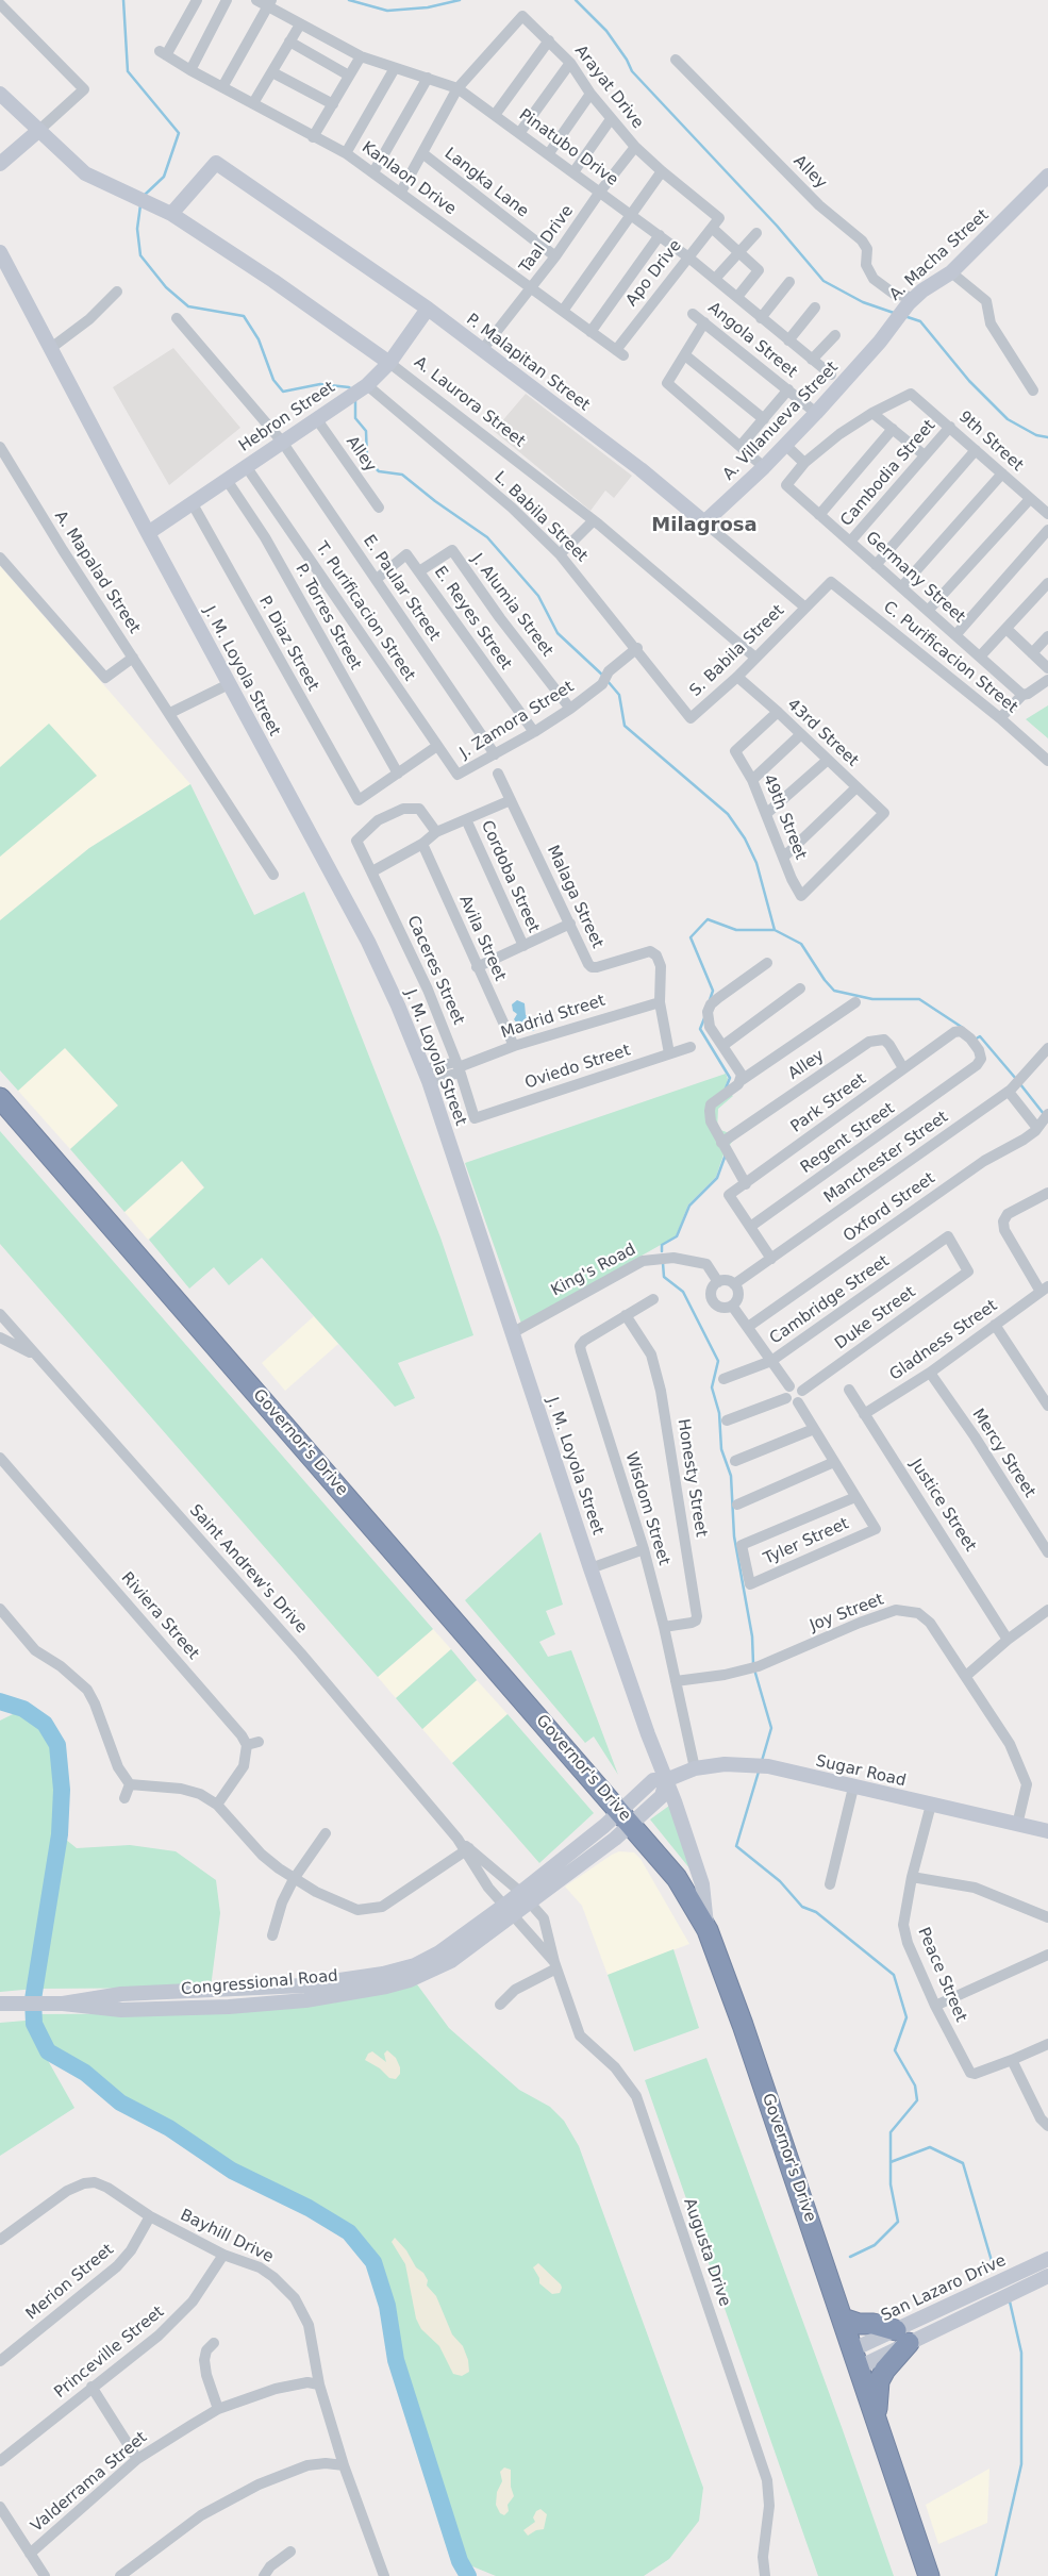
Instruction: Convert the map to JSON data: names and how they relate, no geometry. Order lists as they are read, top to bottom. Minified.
{"streets":{"highway":["Governor's Drive"],"main road":["A. Macha Street","P. Malapitan Street","A. Laurora Street","Hebron Street","A. Villanueva Street","J. M. Loyola Street","Sugar Road","Congressional Road","San Lazaro Drive"],"street":["Arayat Drive","Pinatubo Drive","Alley","Kanlaon Drive","Langka Lane","Taal Drive","Apo Drive","Angola Street","9th Street","Cambodia Street","L. Babila Street","A. Mapalad Street","Germany Street","E. Paular Street","J. Alumia Street","T. Purificacion Street","P. Torres Street","E. Reyes Street","P. Diaz Street","S. Babila Street","C. Purificacion Street","J. Zamora Street","43rd Street","49th Street","Cordoba Street","Malaga Street","Avila Street","Caceres Street","Madrid Street","Oviedo Street","Park Street","Regent Street","Manchester Street","Oxford Street","King's Road","Cambridge Street","Duke Street","Gladness Street","Mercy Street","Honesty Street","Justice Street","Wisdom Street","Tyler Street","Saint Andrew's Drive","Joy Street","Riviera Street","Peace Street","Bayhill Drive","Augusta Drive","Merion Street","Princeville Street","Valderrama Street"]},"crossings":[["Arayat Drive","Pinatubo Drive"],["Arayat Drive","Taal Drive"],["Arayat Drive","Apo Drive"],["Pinatubo Drive","Taal Drive"],["Pinatubo Drive","Apo Drive"],["Alley","A. Macha Street"],["Alley","Hebron Street"],["Alley","Park Street"],["Kanlaon Drive","Taal Drive"],["Kanlaon Drive","Apo Drive"],["Langka Lane","Taal Drive"],["Taal Drive","P. Malapitan Street"],["A. Macha Street","A. Villanueva Street"],["Angola Street","A. Villanueva Street"],["P. Malapitan Street","A. Laurora Street"],["P. Malapitan Street","Hebron Street"],["P. Malapitan Street","A. Villanueva Street"],["P. Malapitan Street","S. Babila Street"],["A. Laurora Street","Hebron Street"],["A. Laurora Street","S. Babila Street"],["Hebron Street","L. Babila Street"],["Hebron Street","E. Paular Street"],["Hebron Street","T. Purificacion Street"],["Hebron Street","P. Torres Street"],["Hebron Street","P. Diaz Street"],["Hebron Street","J. M. Loyola Street"],["9th Street","Cambodia Street"],["Cambodia Street","Germany Street"],["L. Babila Street","S. Babila Street"],["L. Babila Street","J. Zamora Street"],["E. Paular Street","E. Reyes Street"],["E. Paular Street","J. Zamora Street"],["J. Alumia Street","E. Reyes Street"],["J. Alumia Street","J. Zamora Street"],["T. Purificacion Street","J. Zamora Street"],["P. Torres Street","P. Diaz Street"],["E. Reyes Street","J. Zamora Street"],["S. Babila Street","C. Purificacion Street"],["S. Babila Street","43rd Street"],["J. M. Loyola Street","Madrid Street"],["J. M. Loyola Street","King's Road"],["J. M. Loyola Street","Governor's Drive"],["J. M. Loyola Street","Sugar Road"],["43rd Street","49th Street"],["Malaga Street","Madrid Street"],["Malaga Street","Oviedo Street"],["Avila Street","Madrid Street"],["Caceres Street","Madrid Street"],["Caceres Street","Oviedo Street"],["Park Street","Regent Street"],["Park Street","Manchester Street"],["Manchester Street","King's Road"],["Cambridge Street","Duke Street"],["Gladness Street","Mercy Street"],["Gladness Street","Justice Street"],["Governor's Drive","Sugar Road"],["Governor's Drive","Congressional Road"],["Governor's Drive","San Lazaro Drive"],["Honesty Street","Wisdom Street"],["Wisdom Street","Joy Street"],["Wisdom Street","Sugar Road"],["Saint Andrew's Drive","Congressional Road"],["Saint Andrew's Drive","Augusta Drive"],["Joy Street","Sugar Road"],["Sugar Road","Peace Street"],["Sugar Road","Congressional Road"],["Congressional Road","Augusta Drive"],["Bayhill Drive","Merion Street"],["Bayhill Drive","Princeville Street"],["Bayhill Drive","Valderrama Street"]],"districts":["Milagrosa"]}
